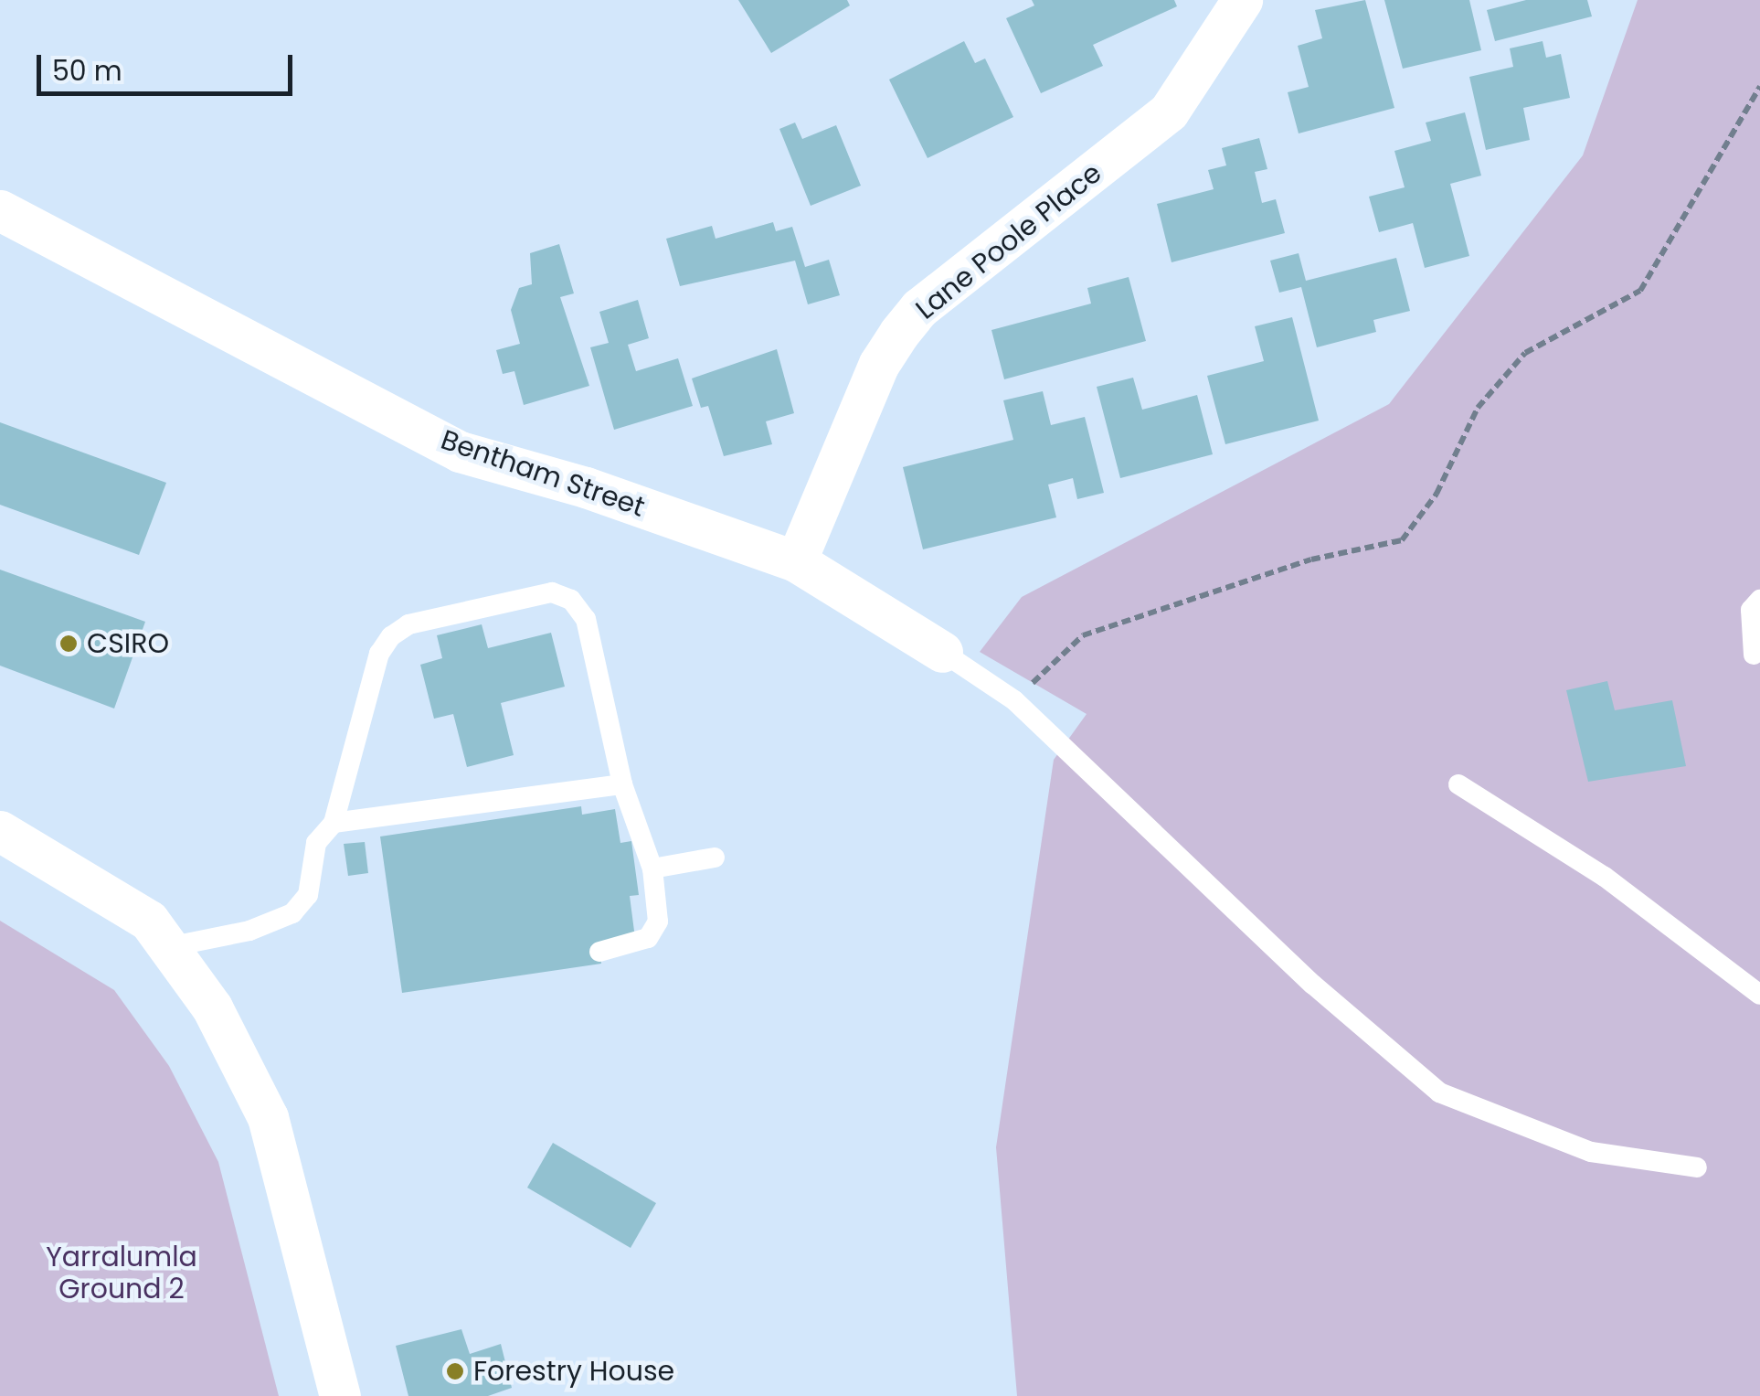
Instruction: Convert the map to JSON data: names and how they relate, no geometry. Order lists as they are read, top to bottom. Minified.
{"streets":{"street":["Lane Poole Place","Bentham Street"]},"crossings":[["Lane Poole Place","Bentham Street"]],"parks":["Yarralumla Ground 2"],"places":["CSIRO","Forestry House"],"scale_bar":"50 m"}
